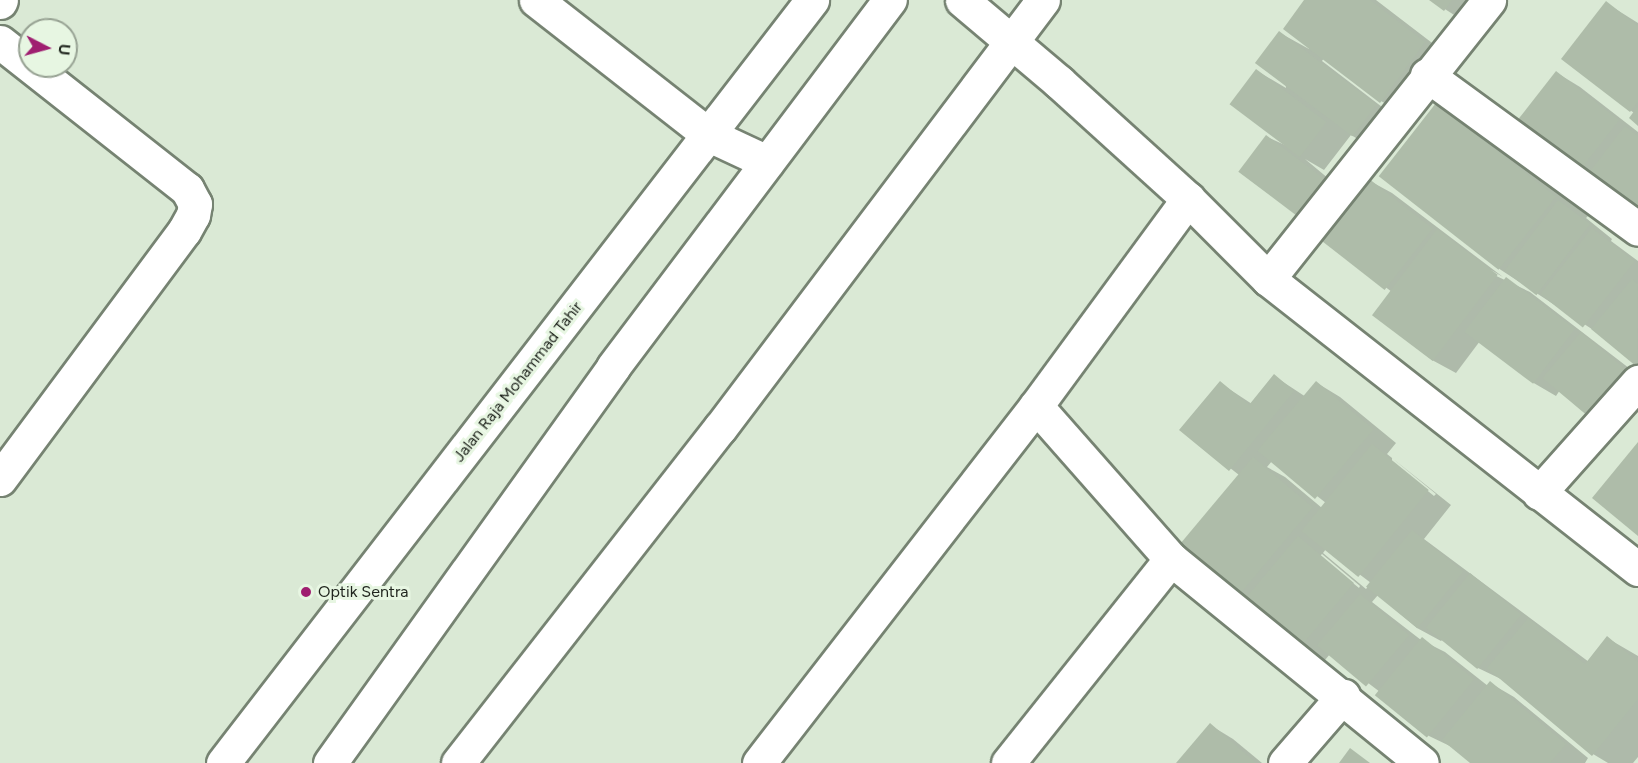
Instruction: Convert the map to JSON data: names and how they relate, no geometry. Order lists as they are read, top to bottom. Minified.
{"streets":{"street":["Jalan Raja Mohammad Tahir"]},"places":["Optik Sentra"],"north":"right"}
